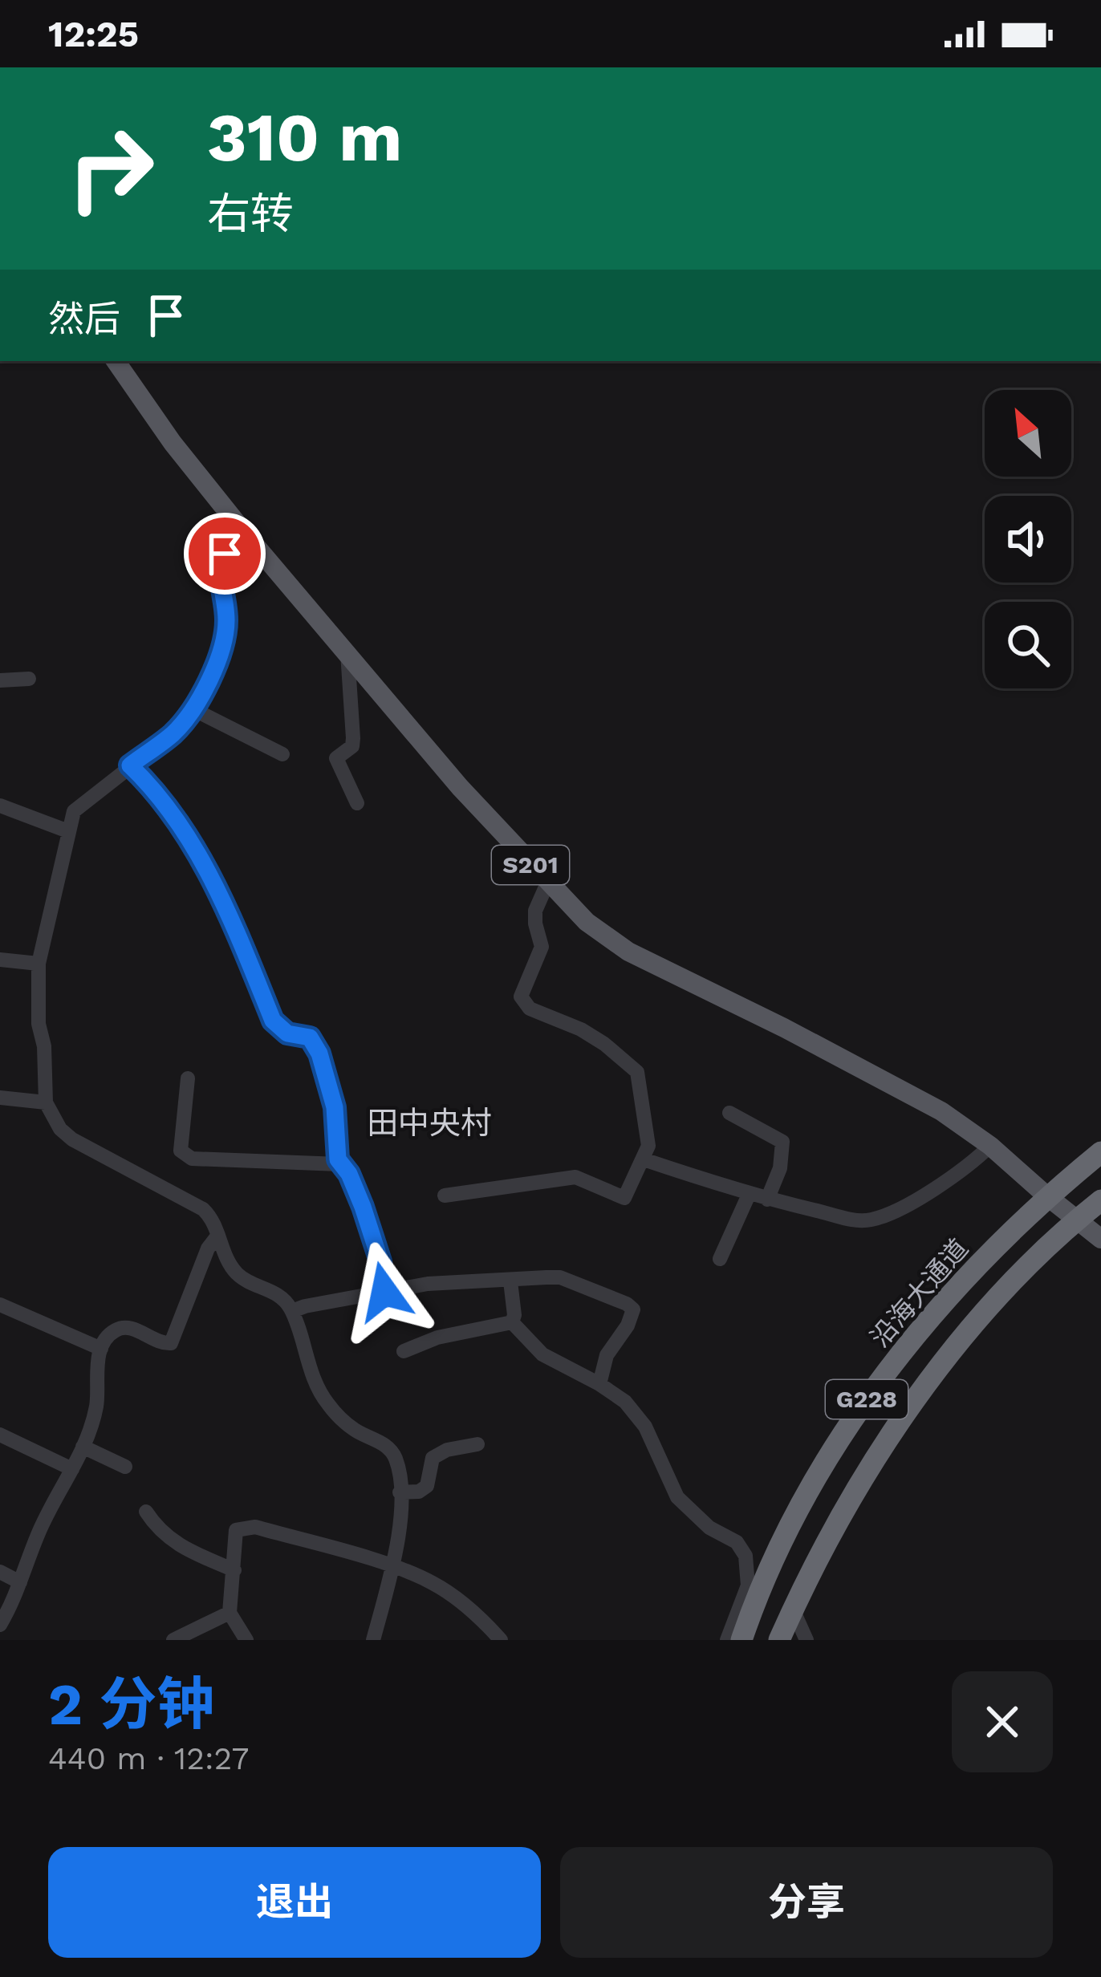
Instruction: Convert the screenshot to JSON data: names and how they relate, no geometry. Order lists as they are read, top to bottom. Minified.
{"streets":{"highway":["沿海大通道","G228"],"main road":["S201"]},"crossings":[["S201","沿海大通道"],["S201","G228"],["沿海大通道","G228"]],"districts":["田中央村"],"north":"top left","page":{"status":"12:25","turn":["310 m","右转"],"then":"然后","heading":["2 分钟","440 m · 12:27"],"buttons":["退出","分享"]}}
